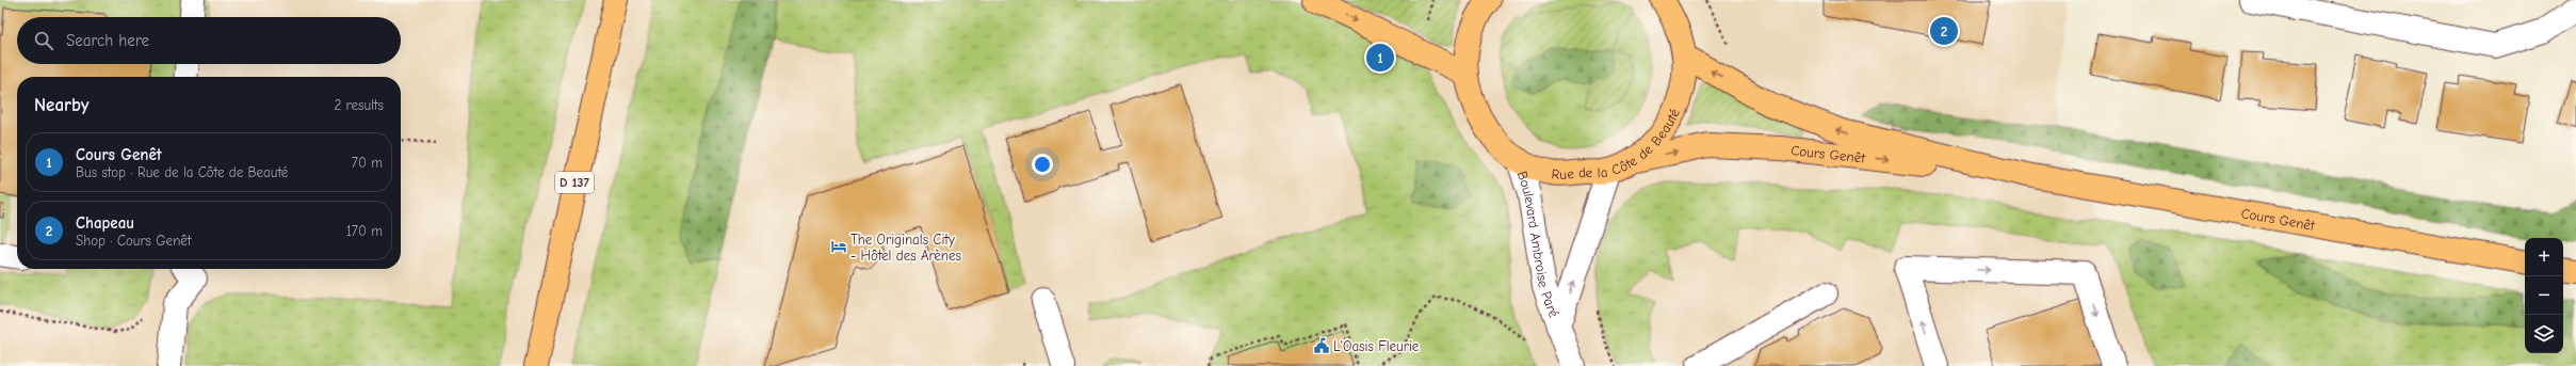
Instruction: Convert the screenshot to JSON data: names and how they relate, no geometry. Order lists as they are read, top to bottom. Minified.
{"streets":{"main road":["Rue de la Côte de Beauté","Cours Genêt","D 137"],"street":["Boulevard Ambroise Paré"]},"crossings":[["Rue de la Côte de Beauté","Cours Genêt"],["Rue de la Côte de Beauté","Boulevard Ambroise Paré"]],"one_way":["Boulevard Ambroise Paré"],"places":{"hotel":["The Originals City - Hôtel des Arènes"],"public building":["L'Oasis Fleurie"]},"page":{"pins":["2","1"],"search":"Search here","heading":["Nearby","2 results"],"list":[{"mark":"1","name":"Cours Genêt","note":"Bus stop · Rue de la Côte de Beauté","value":"70 m"},{"mark":"2","name":"Chapeau","note":"Shop · Cours Genêt","value":"170 m"}],"map_buttons":["+","−"]}}
